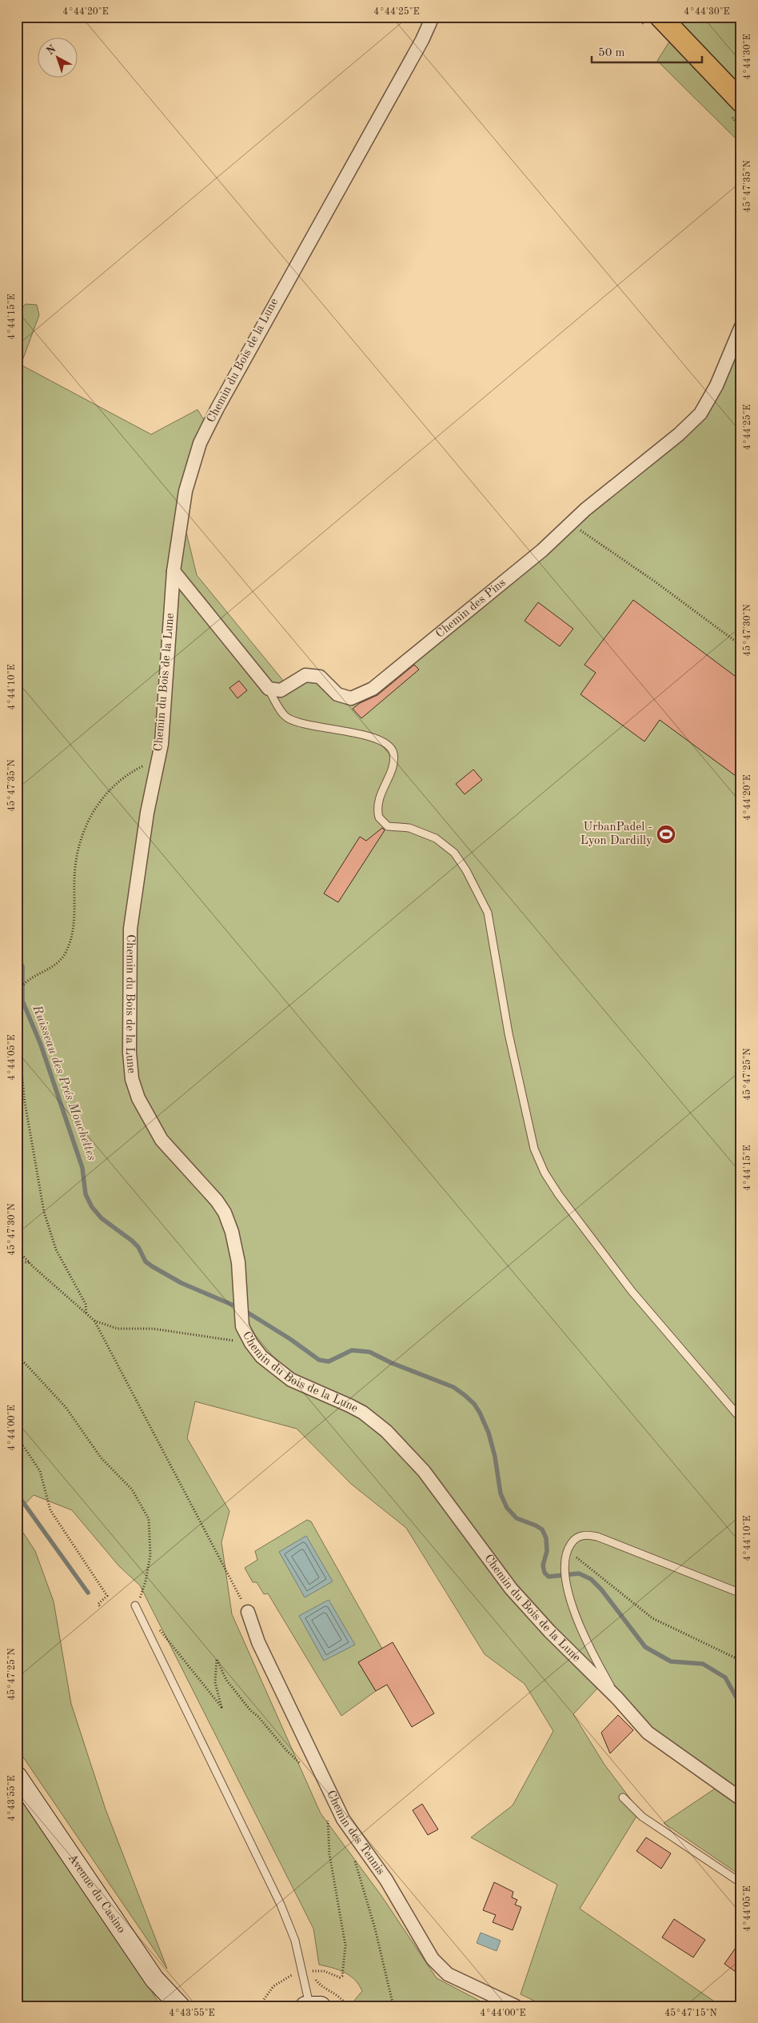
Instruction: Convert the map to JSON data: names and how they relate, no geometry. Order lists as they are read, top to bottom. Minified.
{"streets":{"street":["Chemin du Bois de la Lune","Chemin des Pins","Chemin des Tennis","Avenue du Casino"]},"water":["Ruisseau des Prés Mouchettes"],"places":{"sports":["UrbanPadel - Lyon Dardilly"]},"scale_bar":"50 m","north":"top left","coordinates":["4°44'20\"E","4°44'25\"E","4°44'30\"E","45°47'35\"N","4°44'15\"E","45°47'30\"N","4°44'10\"E","4°44'05\"E","45°47'25\"N","4°44'00\"E","4°43'55\"E","45°47'15\"N"]}
